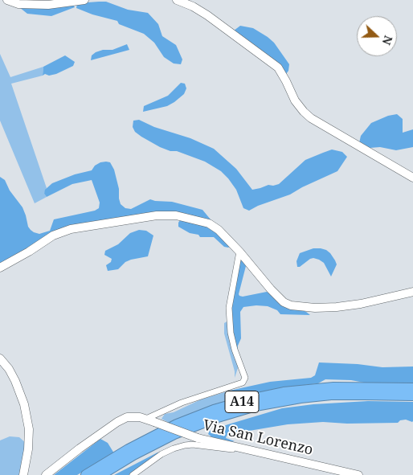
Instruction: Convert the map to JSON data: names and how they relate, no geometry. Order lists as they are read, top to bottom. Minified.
{"streets":{"highway":["A14"],"street":["Via San Lorenzo"]},"north":"right"}
